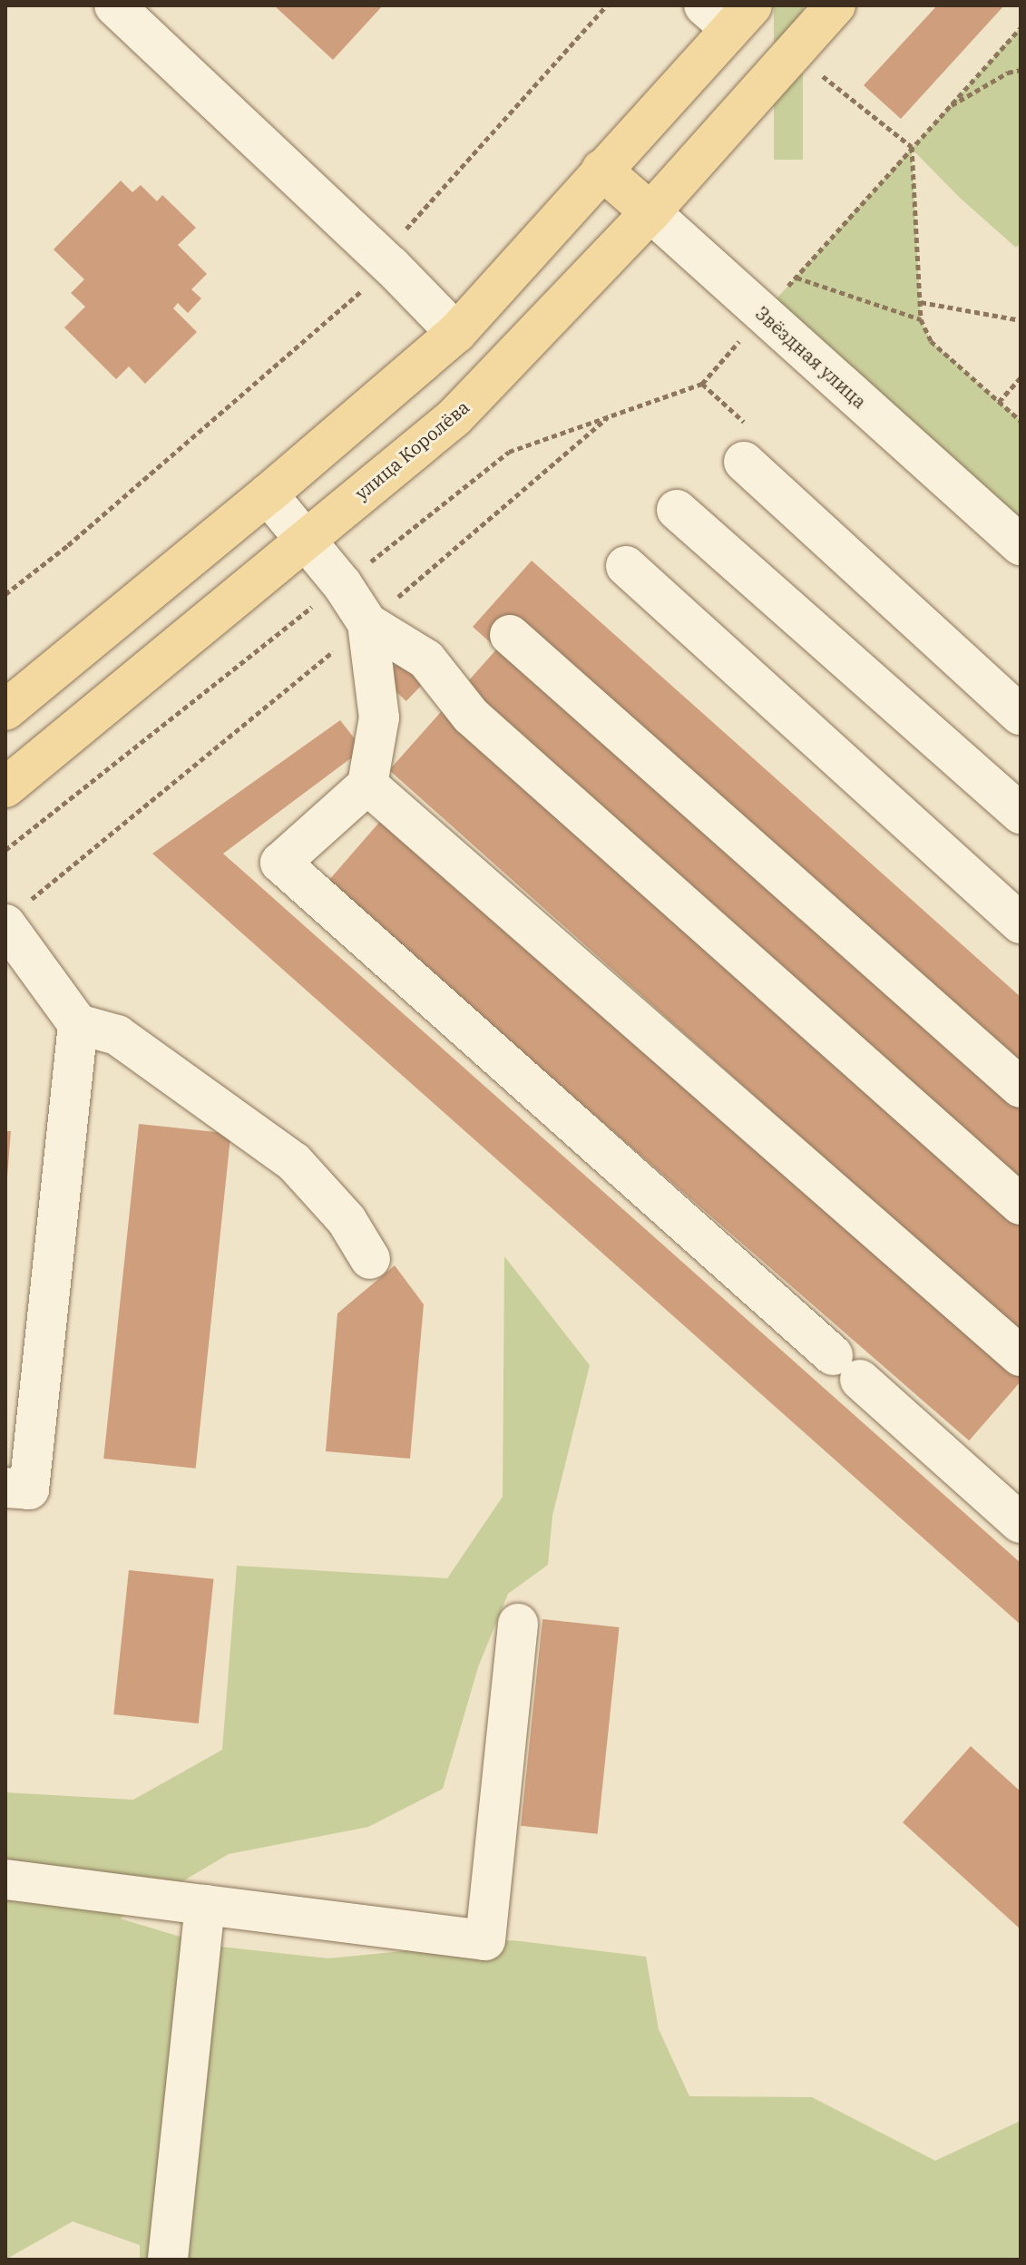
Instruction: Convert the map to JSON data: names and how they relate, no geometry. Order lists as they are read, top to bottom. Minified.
{"streets":{"main road":["Звёздная улица","улица Королёва"]},"crossings":[["Звёздная улица","улица Королёва"]]}
